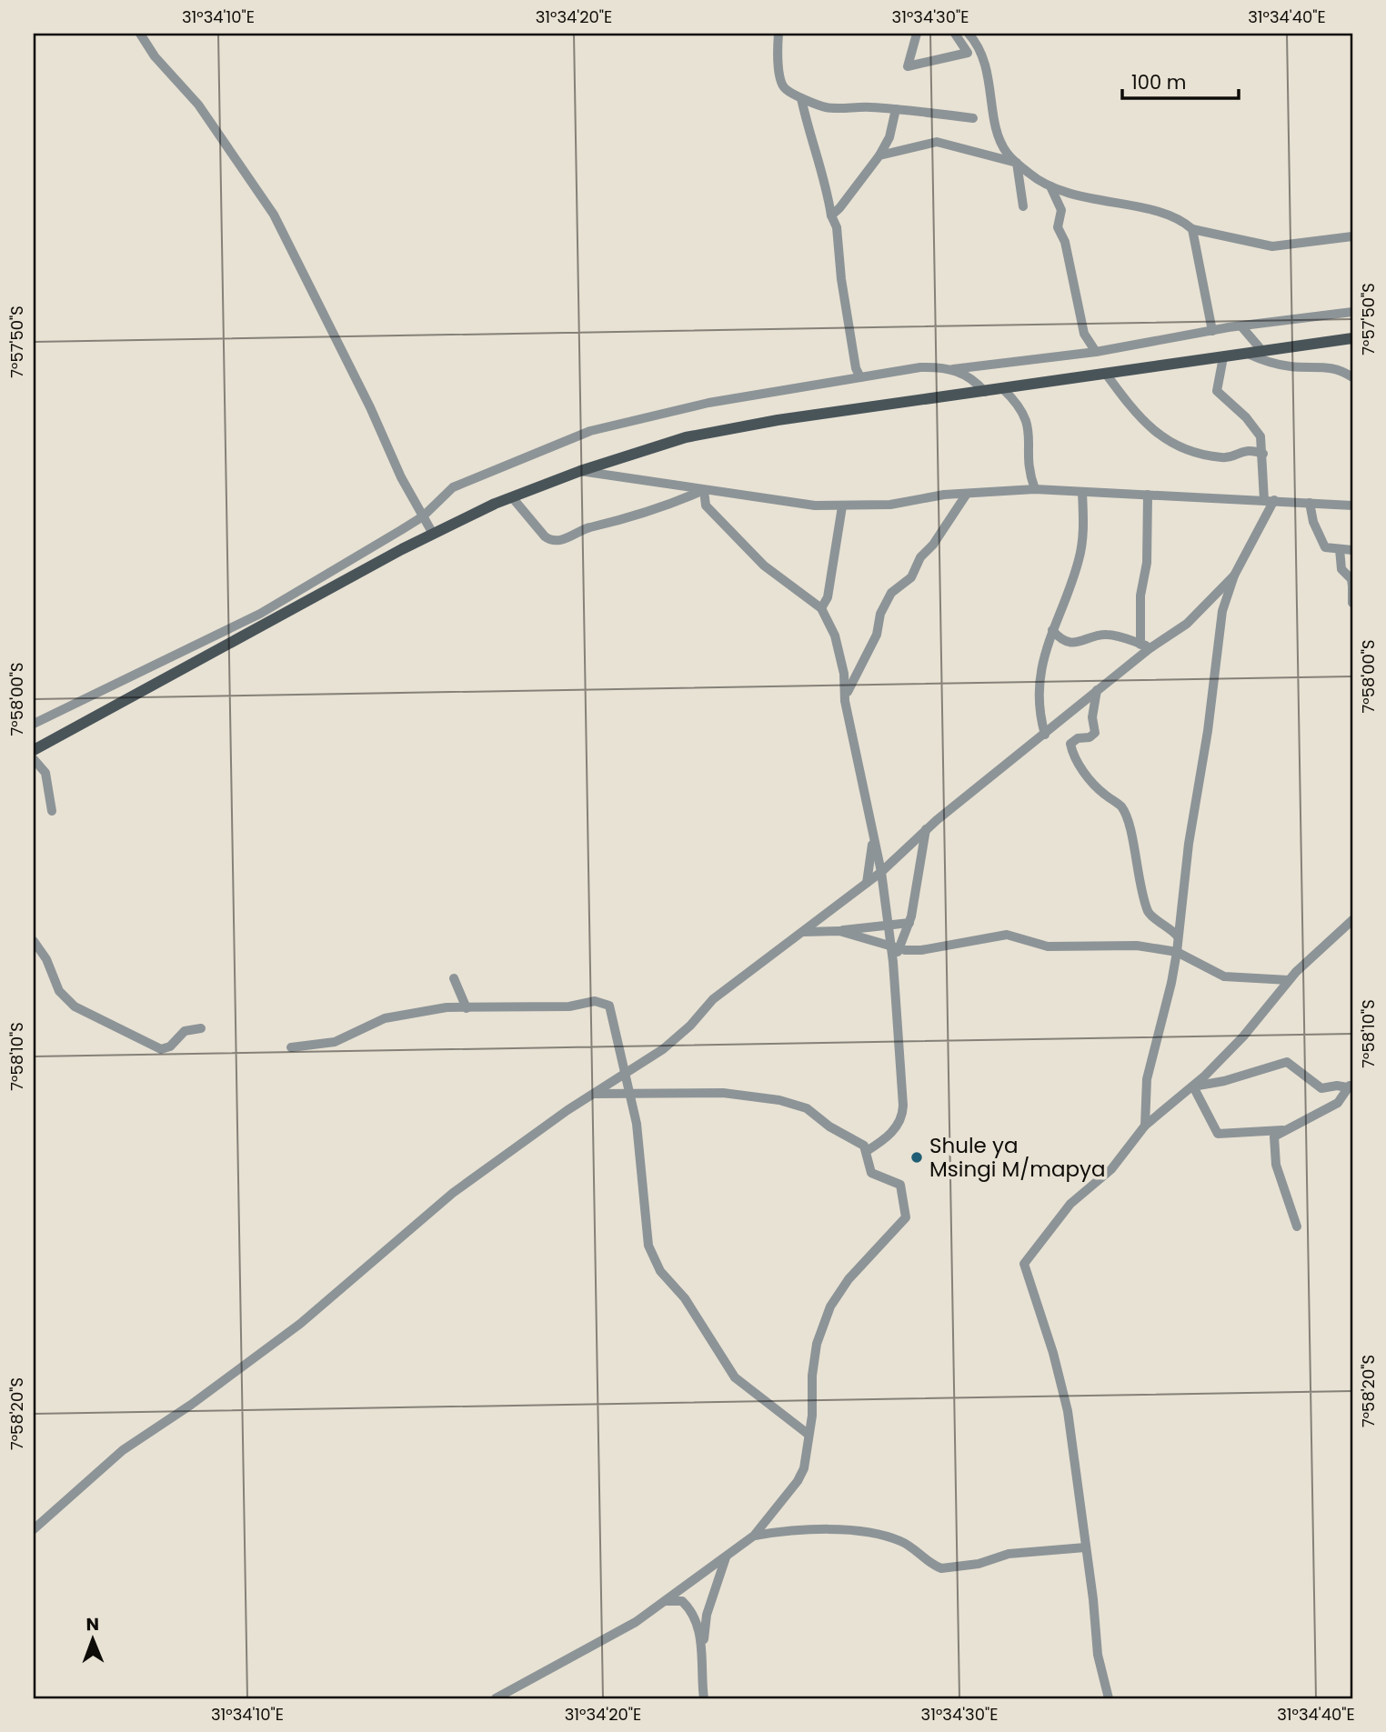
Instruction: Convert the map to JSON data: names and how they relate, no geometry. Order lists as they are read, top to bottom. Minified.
{"places":["Shule ya Msingi M/mapya"],"scale_bar":"100 m","north":"top","coordinates":["31°34'10\"E","31°34'20\"E","31°34'30\"E","31°34'40\"E","7°57'50\"S","7°58'00\"S","7°58'10\"S","7°58'20\"S"]}
